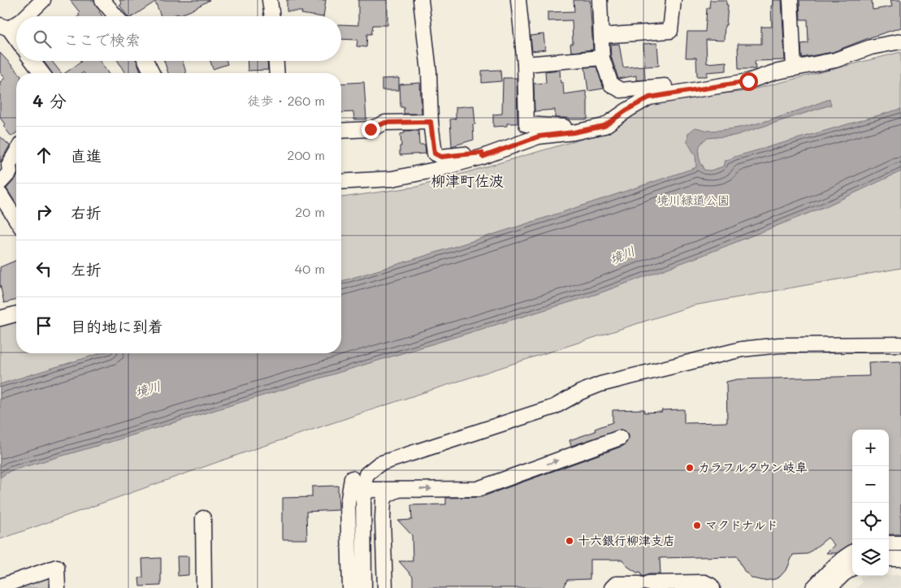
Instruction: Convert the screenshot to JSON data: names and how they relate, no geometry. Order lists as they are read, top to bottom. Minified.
{"districts":["柳津町佐波"],"water":["境川"],"parks":["境川緑道公園"],"places":["カラフルタウン岐阜","マクドナルド","十六銀行柳津支店"],"page":{"search":"ここで検索","heading":["4 分","徒歩 · 260 m"],"list":[["直進","200 m"],["右折","20 m"],["左折","40 m"],"目的地に到着"],"map_buttons":["+","−"]}}
